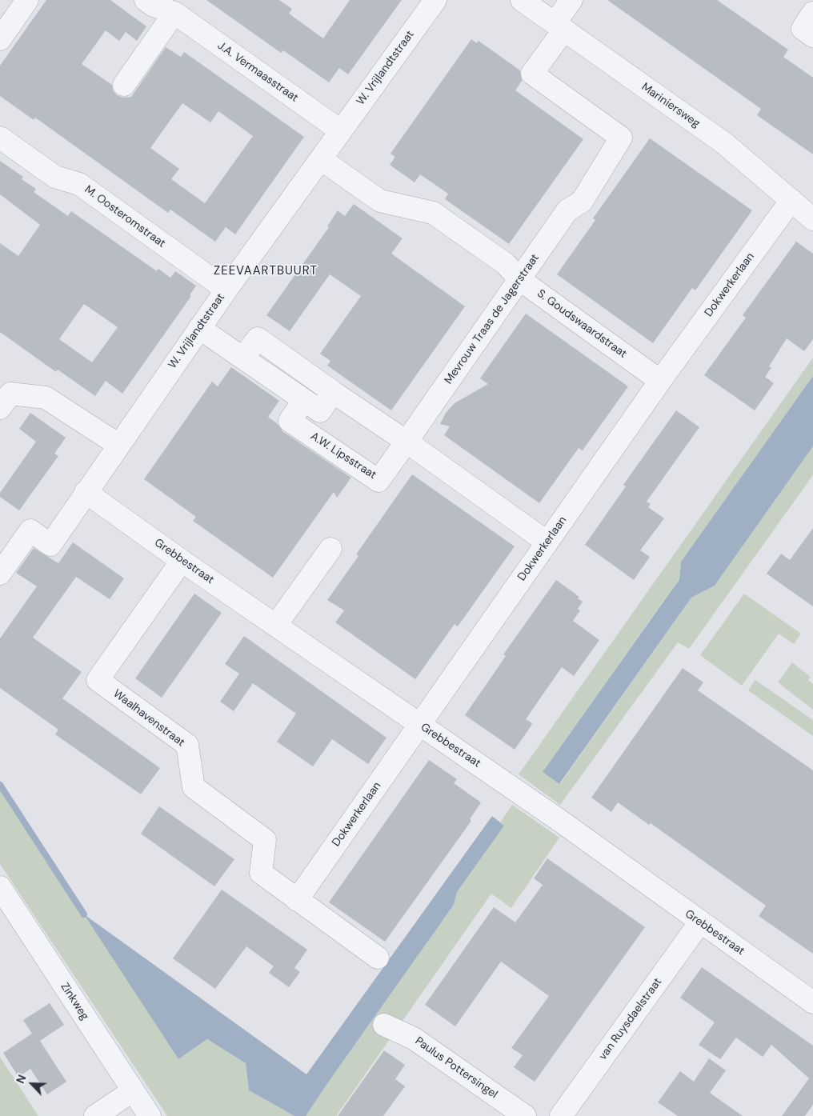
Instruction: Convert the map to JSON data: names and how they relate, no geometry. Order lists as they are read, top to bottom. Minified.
{"streets":{"street":["W. Vrijlandtstraat","J.A. Vermaasstraat","Mariniersweg","M. Oosteromstraat","Dokwerkerlaan","Mevrouw Traas de Jagerstraat","S. Goudswaardstraat","A.W. Lipsstraat","Grebbestraat","Waalhavenstraat","Zinkweg","van Ruysdaelstraat","Paulus Pottersingel"]},"crossings":[["W. Vrijlandtstraat","J.A. Vermaasstraat"],["W. Vrijlandtstraat","M. Oosteromstraat"],["W. Vrijlandtstraat","S. Goudswaardstraat"],["W. Vrijlandtstraat","Grebbestraat"],["Mariniersweg","Dokwerkerlaan"],["Mariniersweg","Mevrouw Traas de Jagerstraat"],["Dokwerkerlaan","S. Goudswaardstraat"],["Dokwerkerlaan","Grebbestraat"],["Dokwerkerlaan","Waalhavenstraat"],["Mevrouw Traas de Jagerstraat","S. Goudswaardstraat"],["Mevrouw Traas de Jagerstraat","A.W. Lipsstraat"],["Grebbestraat","Waalhavenstraat"],["Grebbestraat","van Ruysdaelstraat"]],"districts":["ZEEVAARTBUURT"],"north":"top left"}
